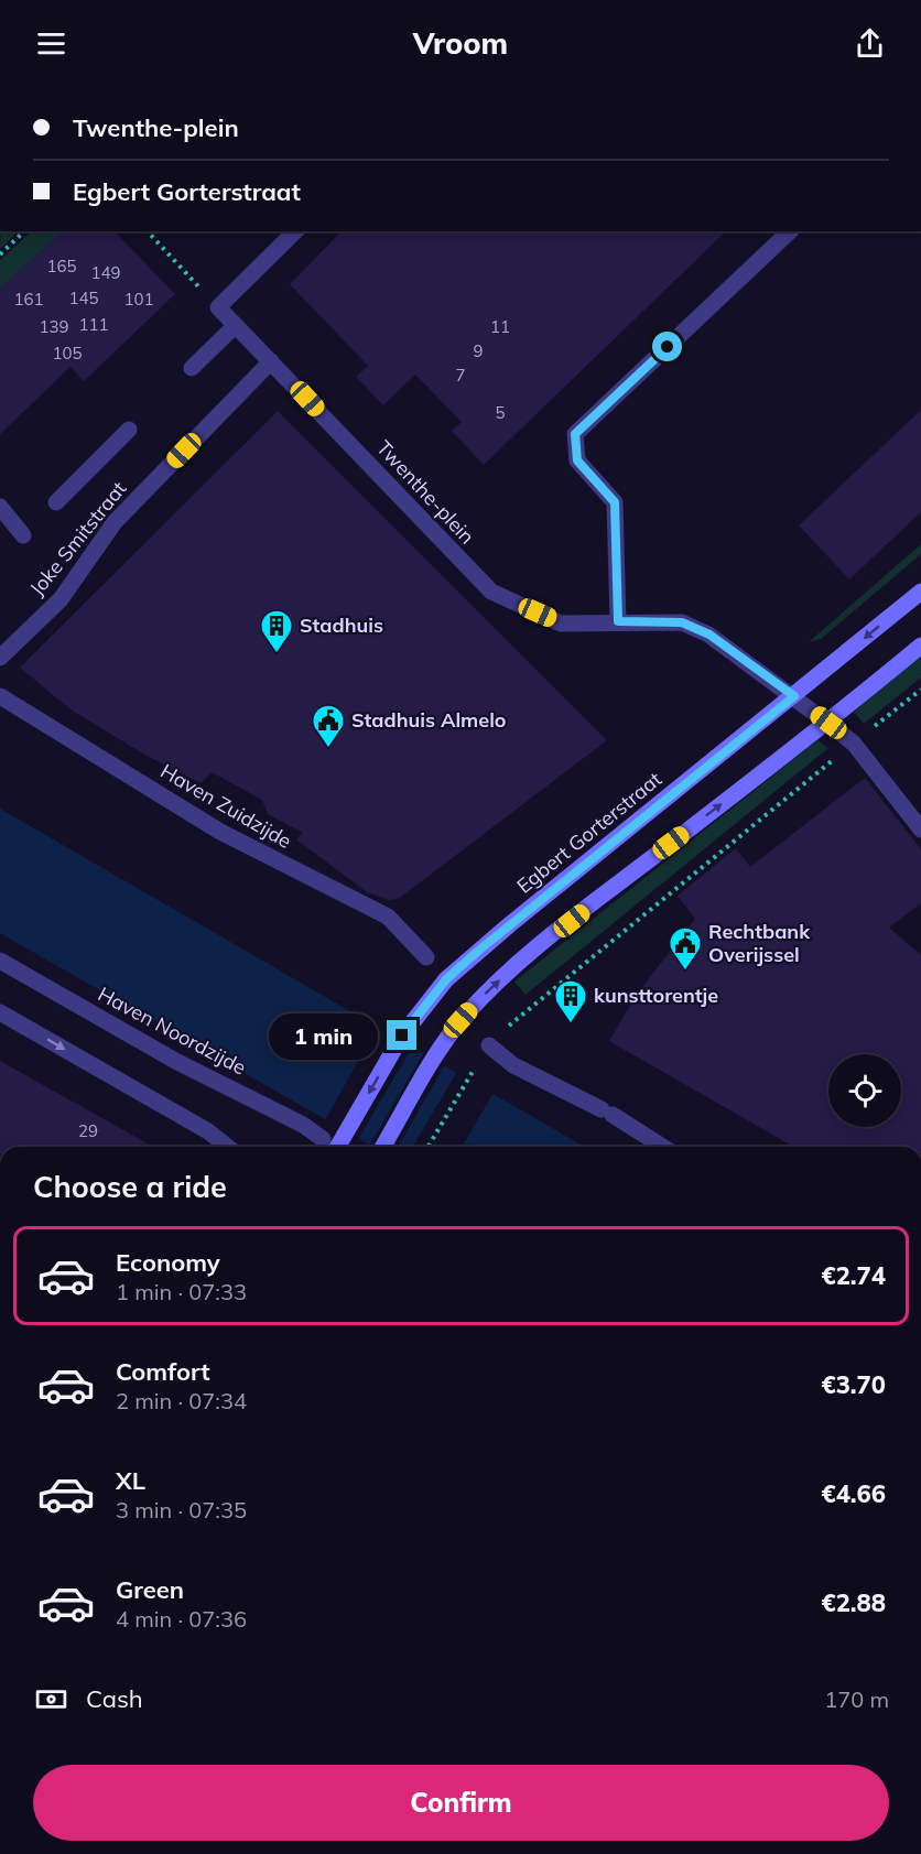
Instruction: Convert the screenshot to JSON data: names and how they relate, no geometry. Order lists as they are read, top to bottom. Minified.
{"streets":{"main road":["Egbert Gorterstraat"],"street":["Twenthe-plein","Joke Smitstraat","Haven Zuidzijde","Haven Noordzijde"]},"crossings":[["Twenthe-plein","Joke Smitstraat"],["Twenthe-plein","Egbert Gorterstraat"]],"places":{"building":["Stadhuis","kunsttorentje"],"public building":["Stadhuis Almelo","Rechtbank Overijssel"]},"house_numbers":["165","149","145","161","101","111","139","11","9","105","7","5","29"],"page":{"header":"Vroom","banner":["Twenthe-plein","Egbert Gorterstraat"],"bubble":"1 min","heading":"Choose a ride","list":[{"name":"Economy","note":"1 min · 07:33","value":"€2.74"},{"name":"Comfort","note":"2 min · 07:34","value":"€3.70"},{"name":"XL","note":"3 min · 07:35","value":"€4.66"},{"name":"Green","note":"4 min · 07:36","value":"€2.88"}],"pay":["Cash","170 m"],"buttons":"Confirm"}}
